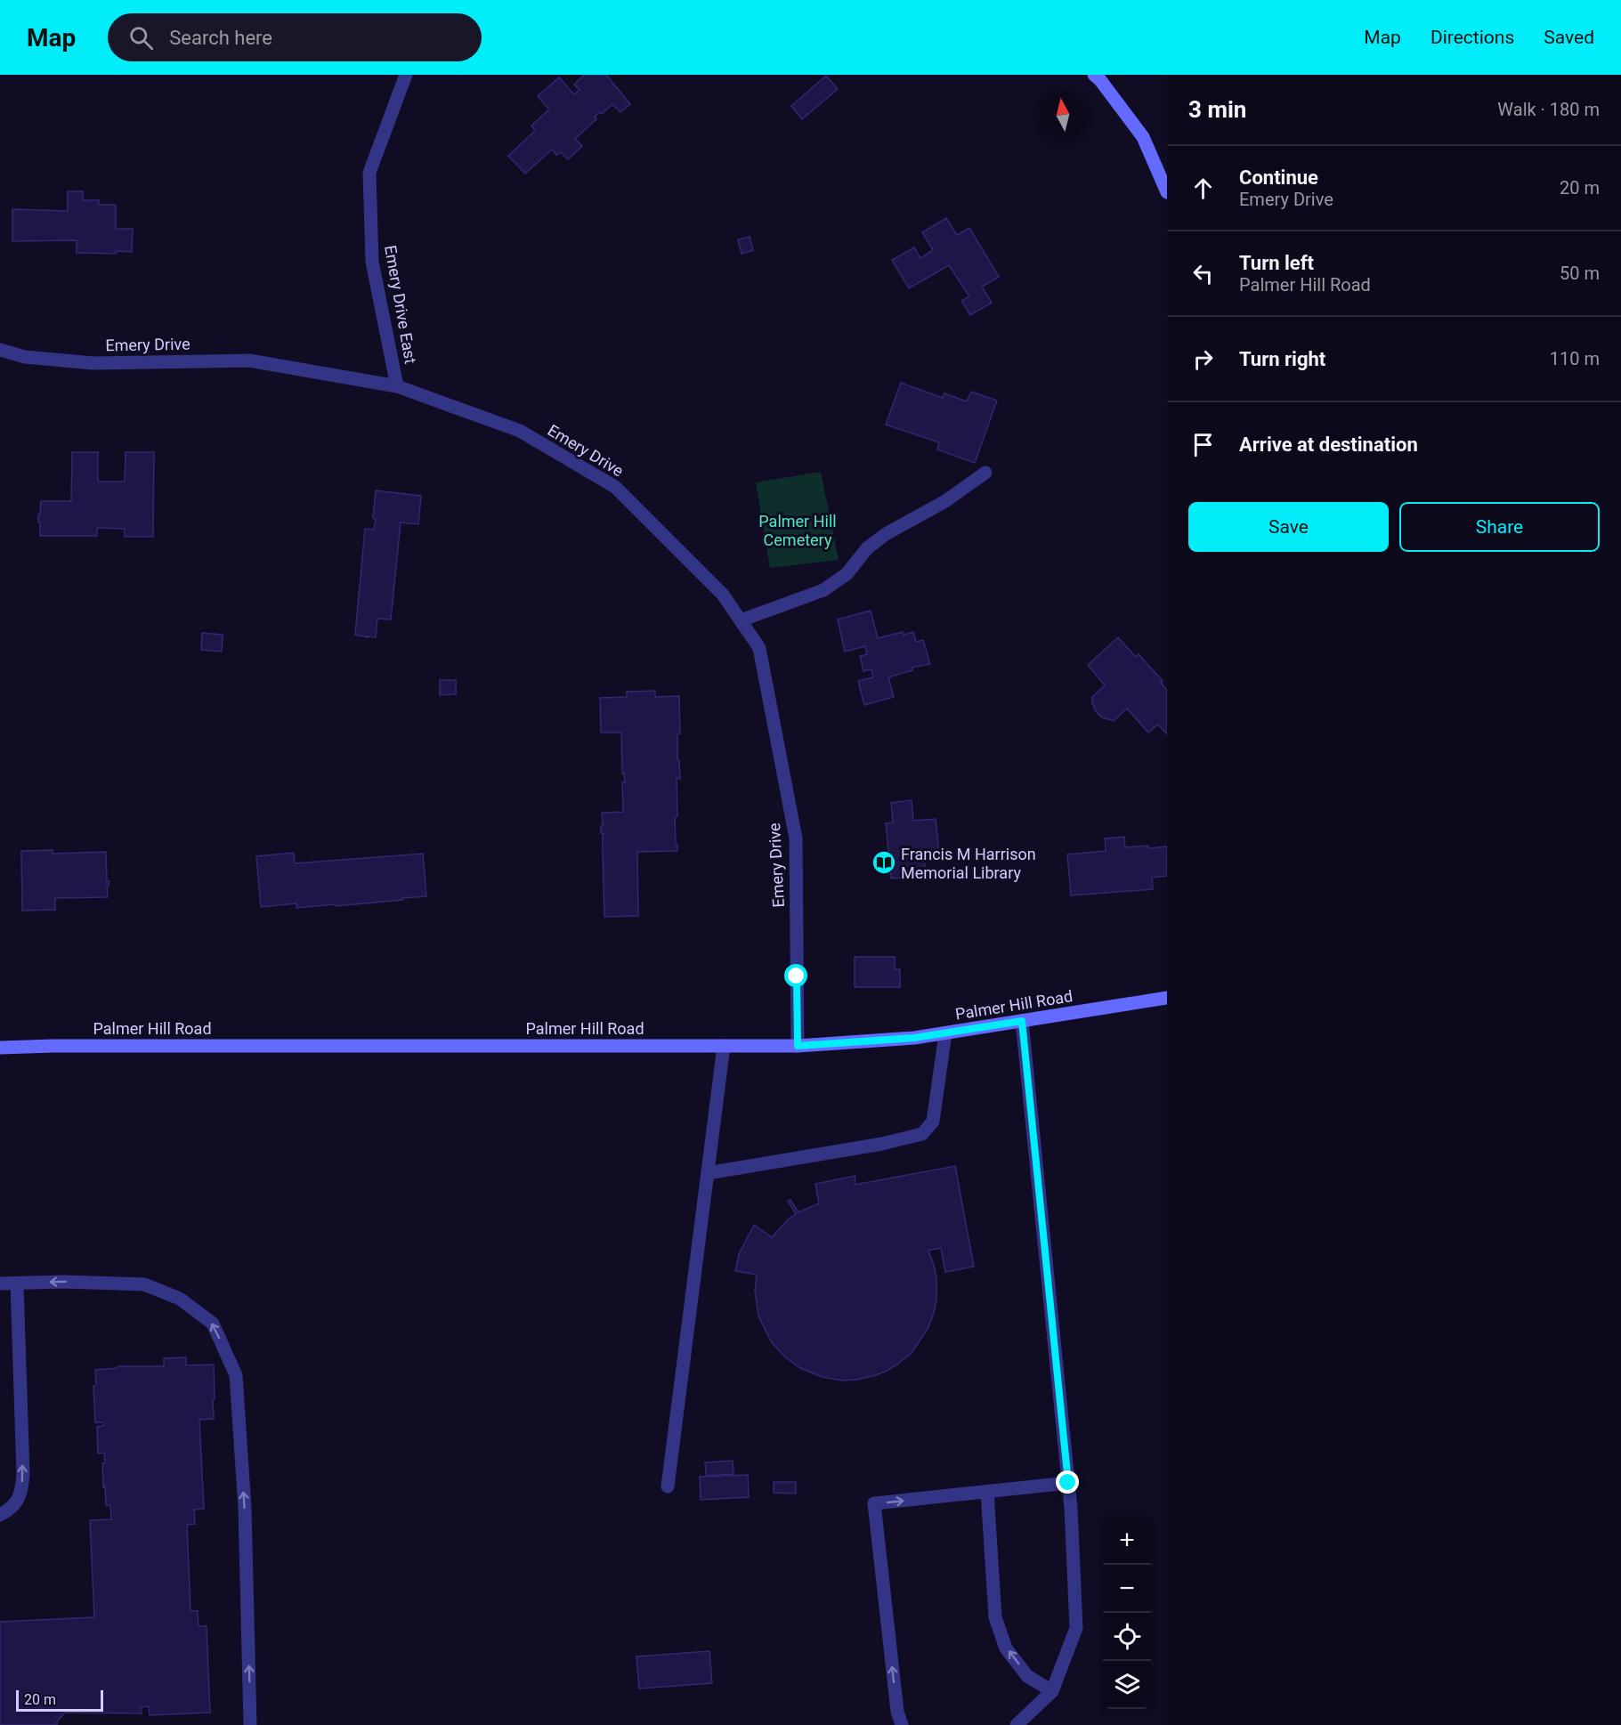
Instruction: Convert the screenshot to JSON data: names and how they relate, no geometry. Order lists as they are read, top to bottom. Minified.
{"streets":{"main road":["Palmer Hill Road"],"street":["Emery Drive East","Emery Drive"]},"crossings":[["Emery Drive East","Emery Drive"],["Emery Drive","Palmer Hill Road"]],"parks":["Palmer Hill Cemetery"],"places":{"library":["Francis M Harrison Memorial Library"]},"scale_bar":"20 m","north":"top","page":{"header":"Map","search":"Search here","nav":["Map","Directions","Saved"],"heading":["3 min","Walk · 180 m"],"list":[["Continue","Emery Drive","20 m"],["Turn left","Palmer Hill Road","50 m"],["Turn right","110 m"],"Arrive at destination"],"buttons":["Save","Share"],"map_buttons":["+","−"],"scale":"20 m"}}
